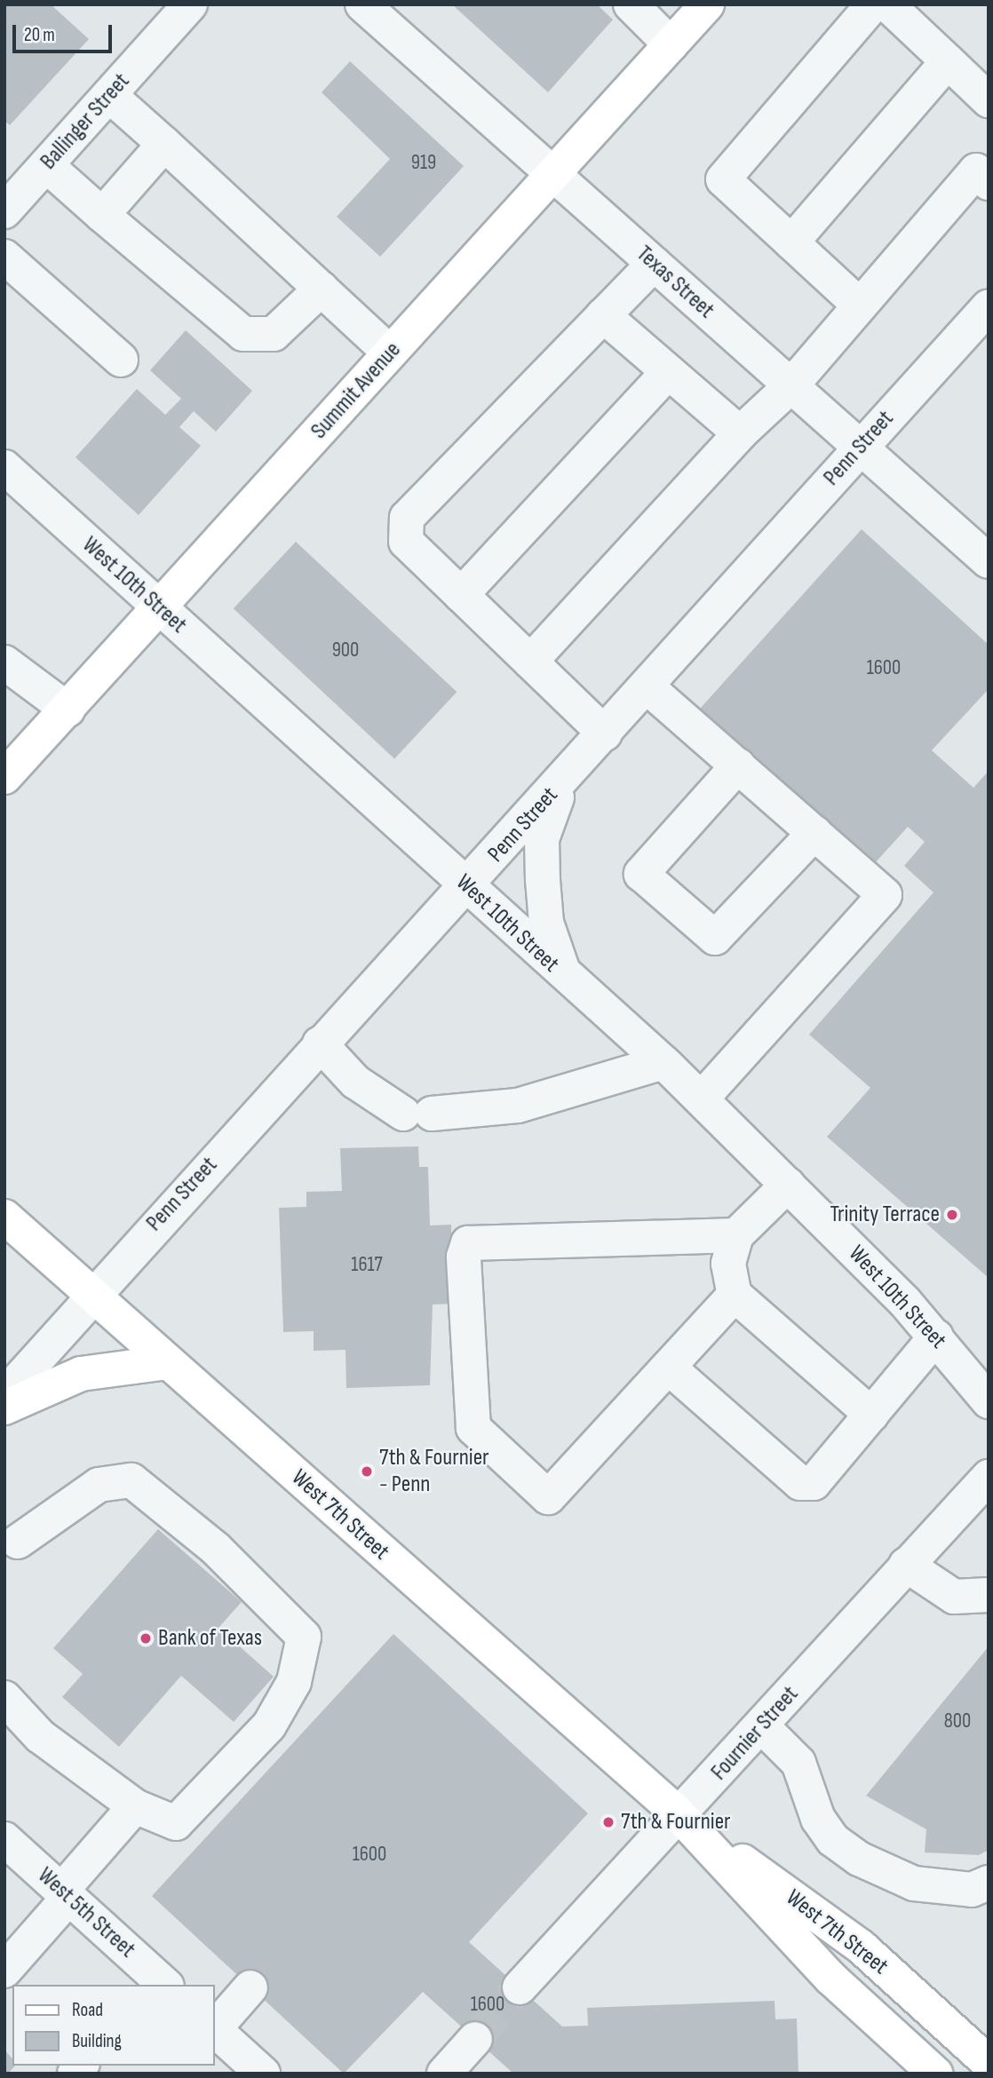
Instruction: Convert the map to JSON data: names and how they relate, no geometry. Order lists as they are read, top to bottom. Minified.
{"streets":{"main road":["Summit Avenue","West 7th Street"],"street":["Ballinger Street","Texas Street","Penn Street","West 10th Street","Fournier Street","West 5th Street"]},"crossings":[["Texas Street","Summit Avenue"],["Texas Street","Penn Street"],["Summit Avenue","West 10th Street"],["Penn Street","West 10th Street"],["Penn Street","West 7th Street"],["West 7th Street","Fournier Street"]],"places":["Trinity Terrace","7th & Fournier - Penn","Bank of Texas","7th & Fournier"],"house_numbers":["919","900","1600","1617","800","1600","1600"],"legend":["Road","Building"],"scale_bar":"20 m"}
